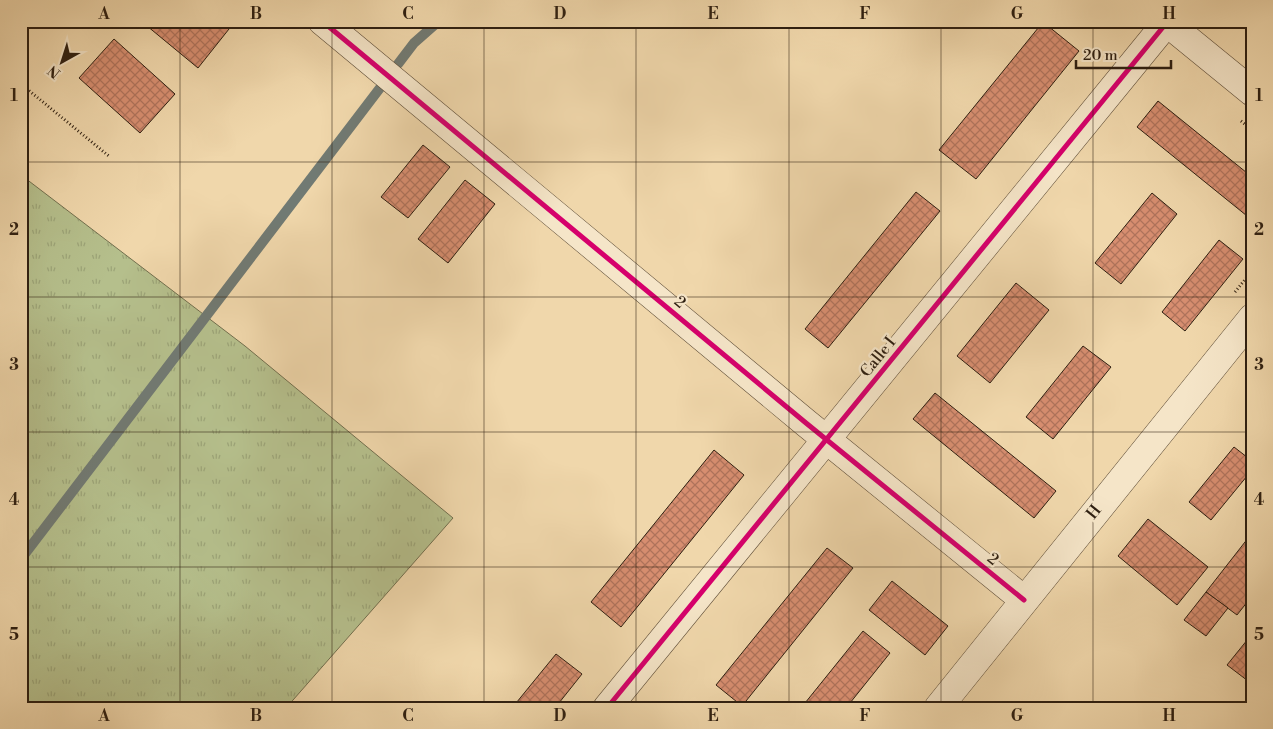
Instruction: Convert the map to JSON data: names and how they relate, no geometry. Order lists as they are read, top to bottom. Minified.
{"streets":{"street":["2","Calle I","H"]},"crossings":[["2","Calle I"],["2","H"]],"scale_bar":"20 m","north":"bottom left","grid":{"columns":["A","B","C","D","E","F","G","H"],"rows":["1","2","3","4","5"]}}
